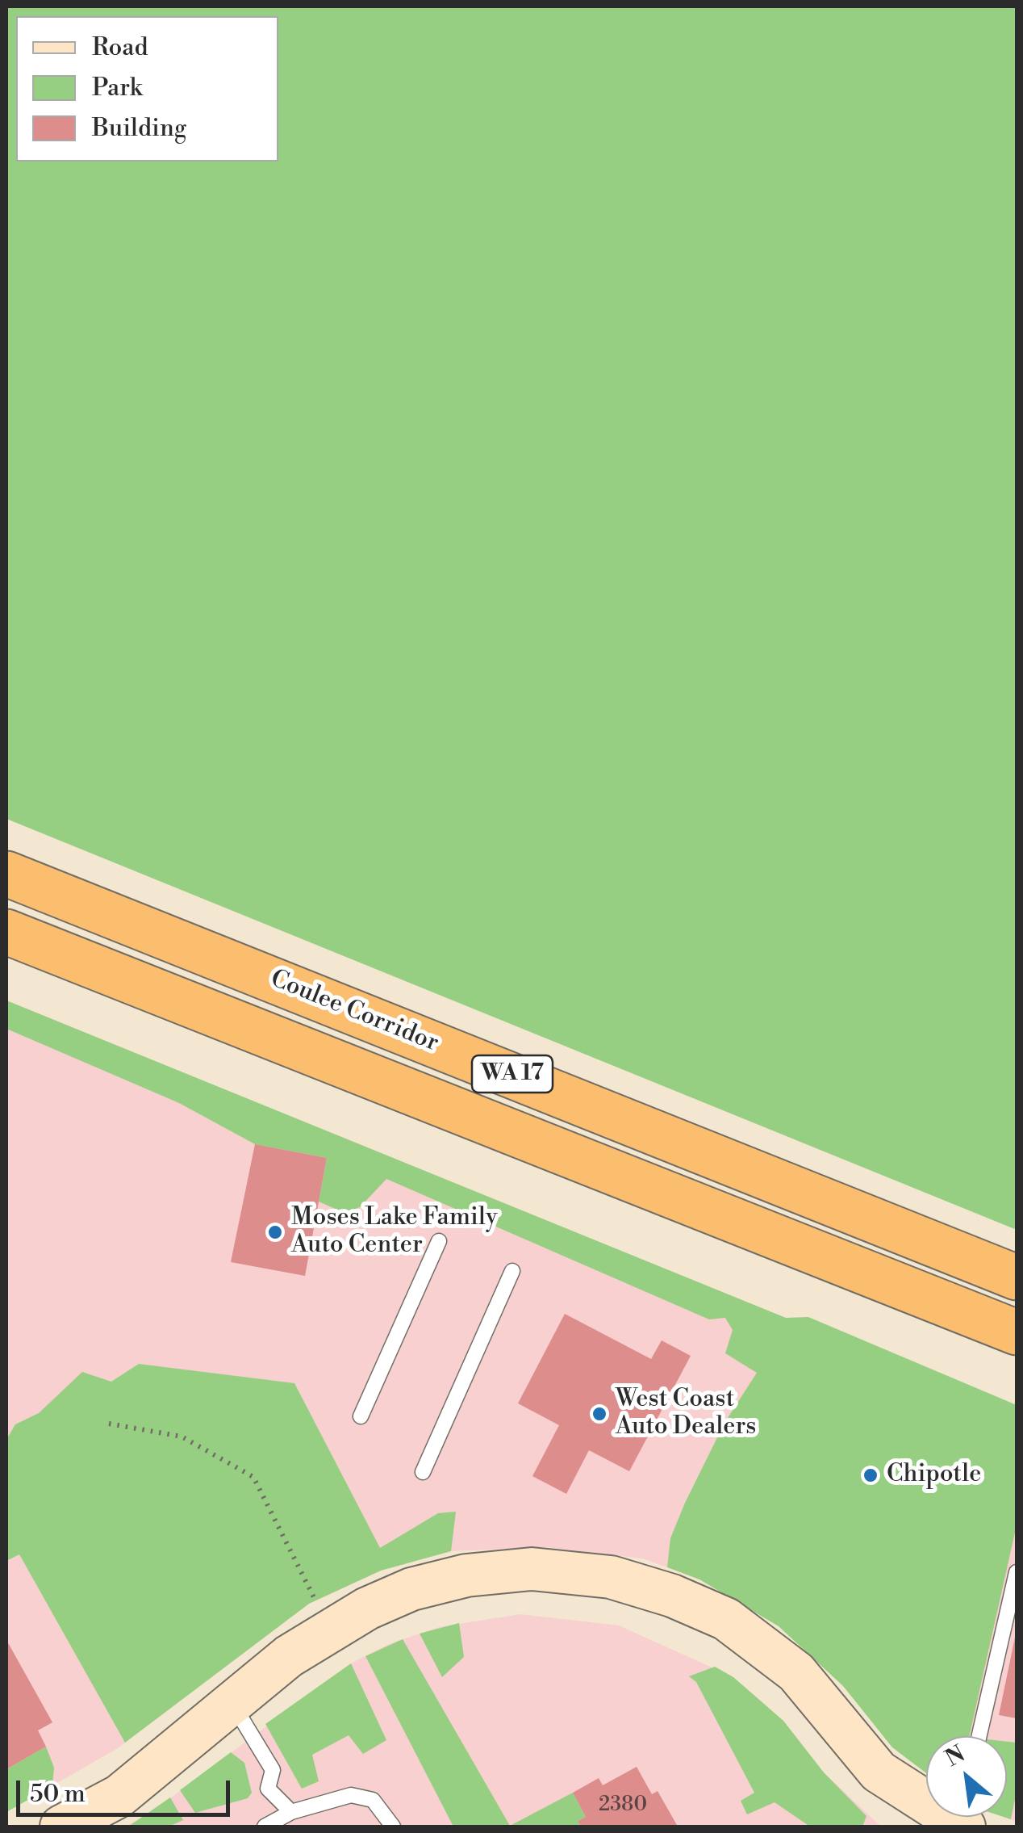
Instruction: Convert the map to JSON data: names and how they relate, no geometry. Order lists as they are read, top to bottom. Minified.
{"streets":{"highway":["Coulee Corridor","WA 17"]},"places":["Moses Lake Family Auto Center","West Coast Auto Dealers","Chipotle"],"house_numbers":["2380"],"legend":["Road","Park","Building"],"scale_bar":"50 m","north":"top left"}
